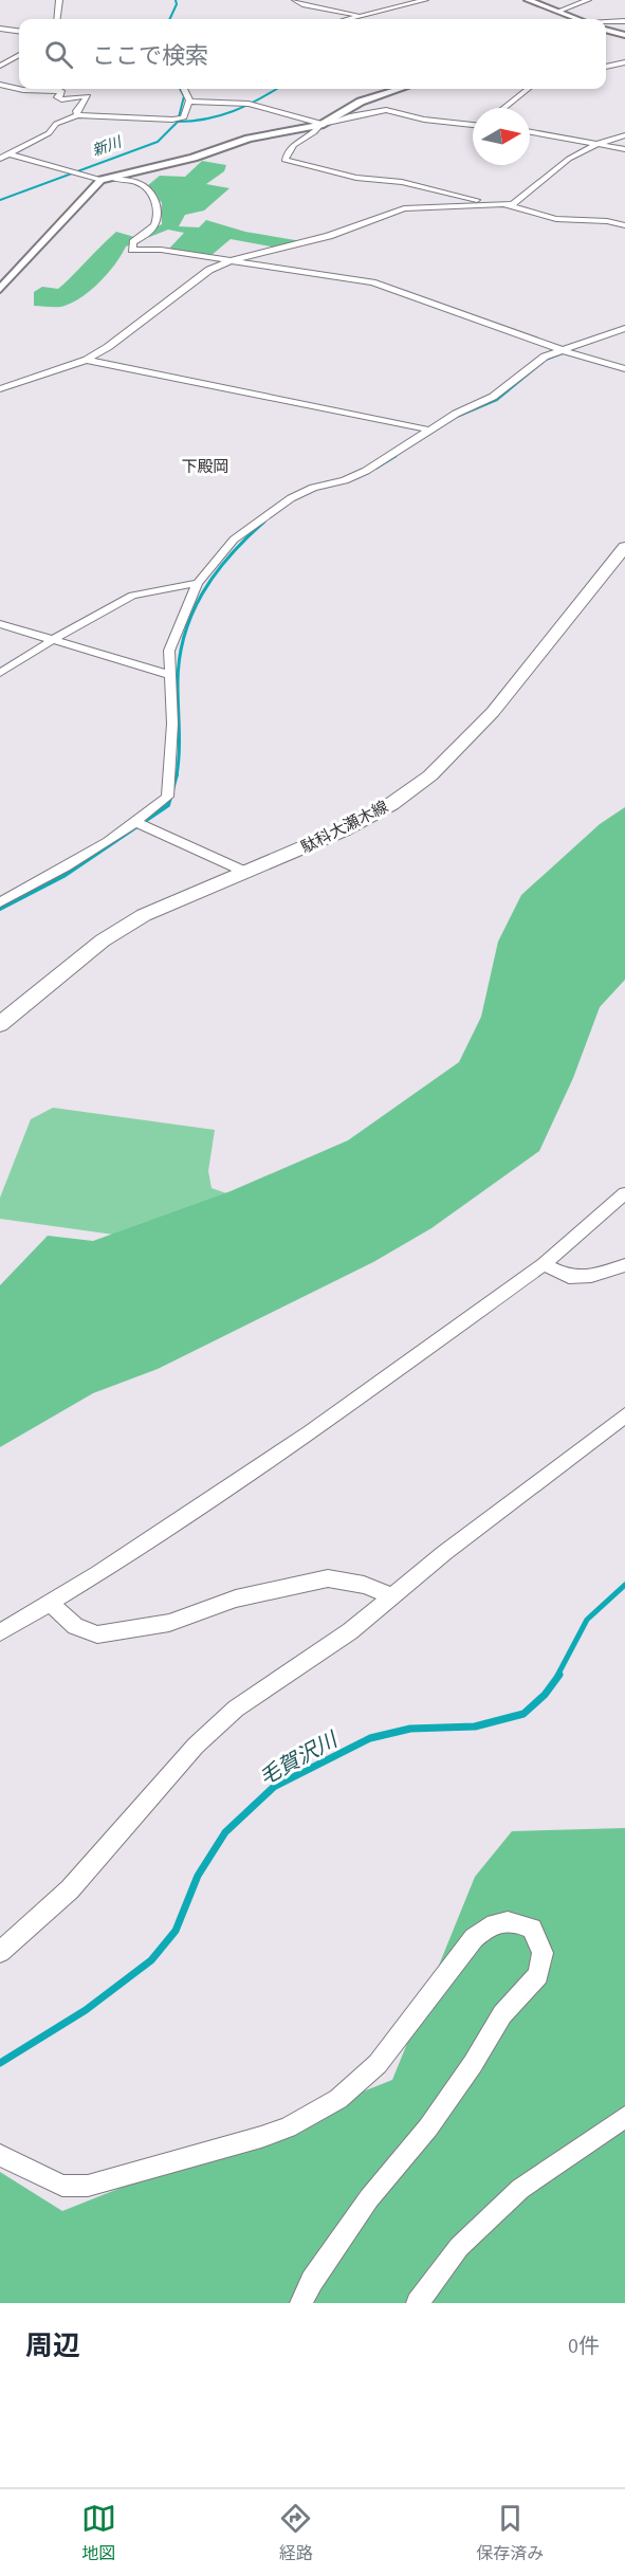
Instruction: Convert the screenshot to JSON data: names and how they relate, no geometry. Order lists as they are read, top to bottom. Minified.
{"streets":{"main road":["駄科大瀬木線"]},"districts":["下殿岡"],"water":["新川","毛賀沢川"],"north":"right","page":{"search":"ここで検索","heading":["周辺","0件"],"nav":["地図","経路","保存済み"]}}
